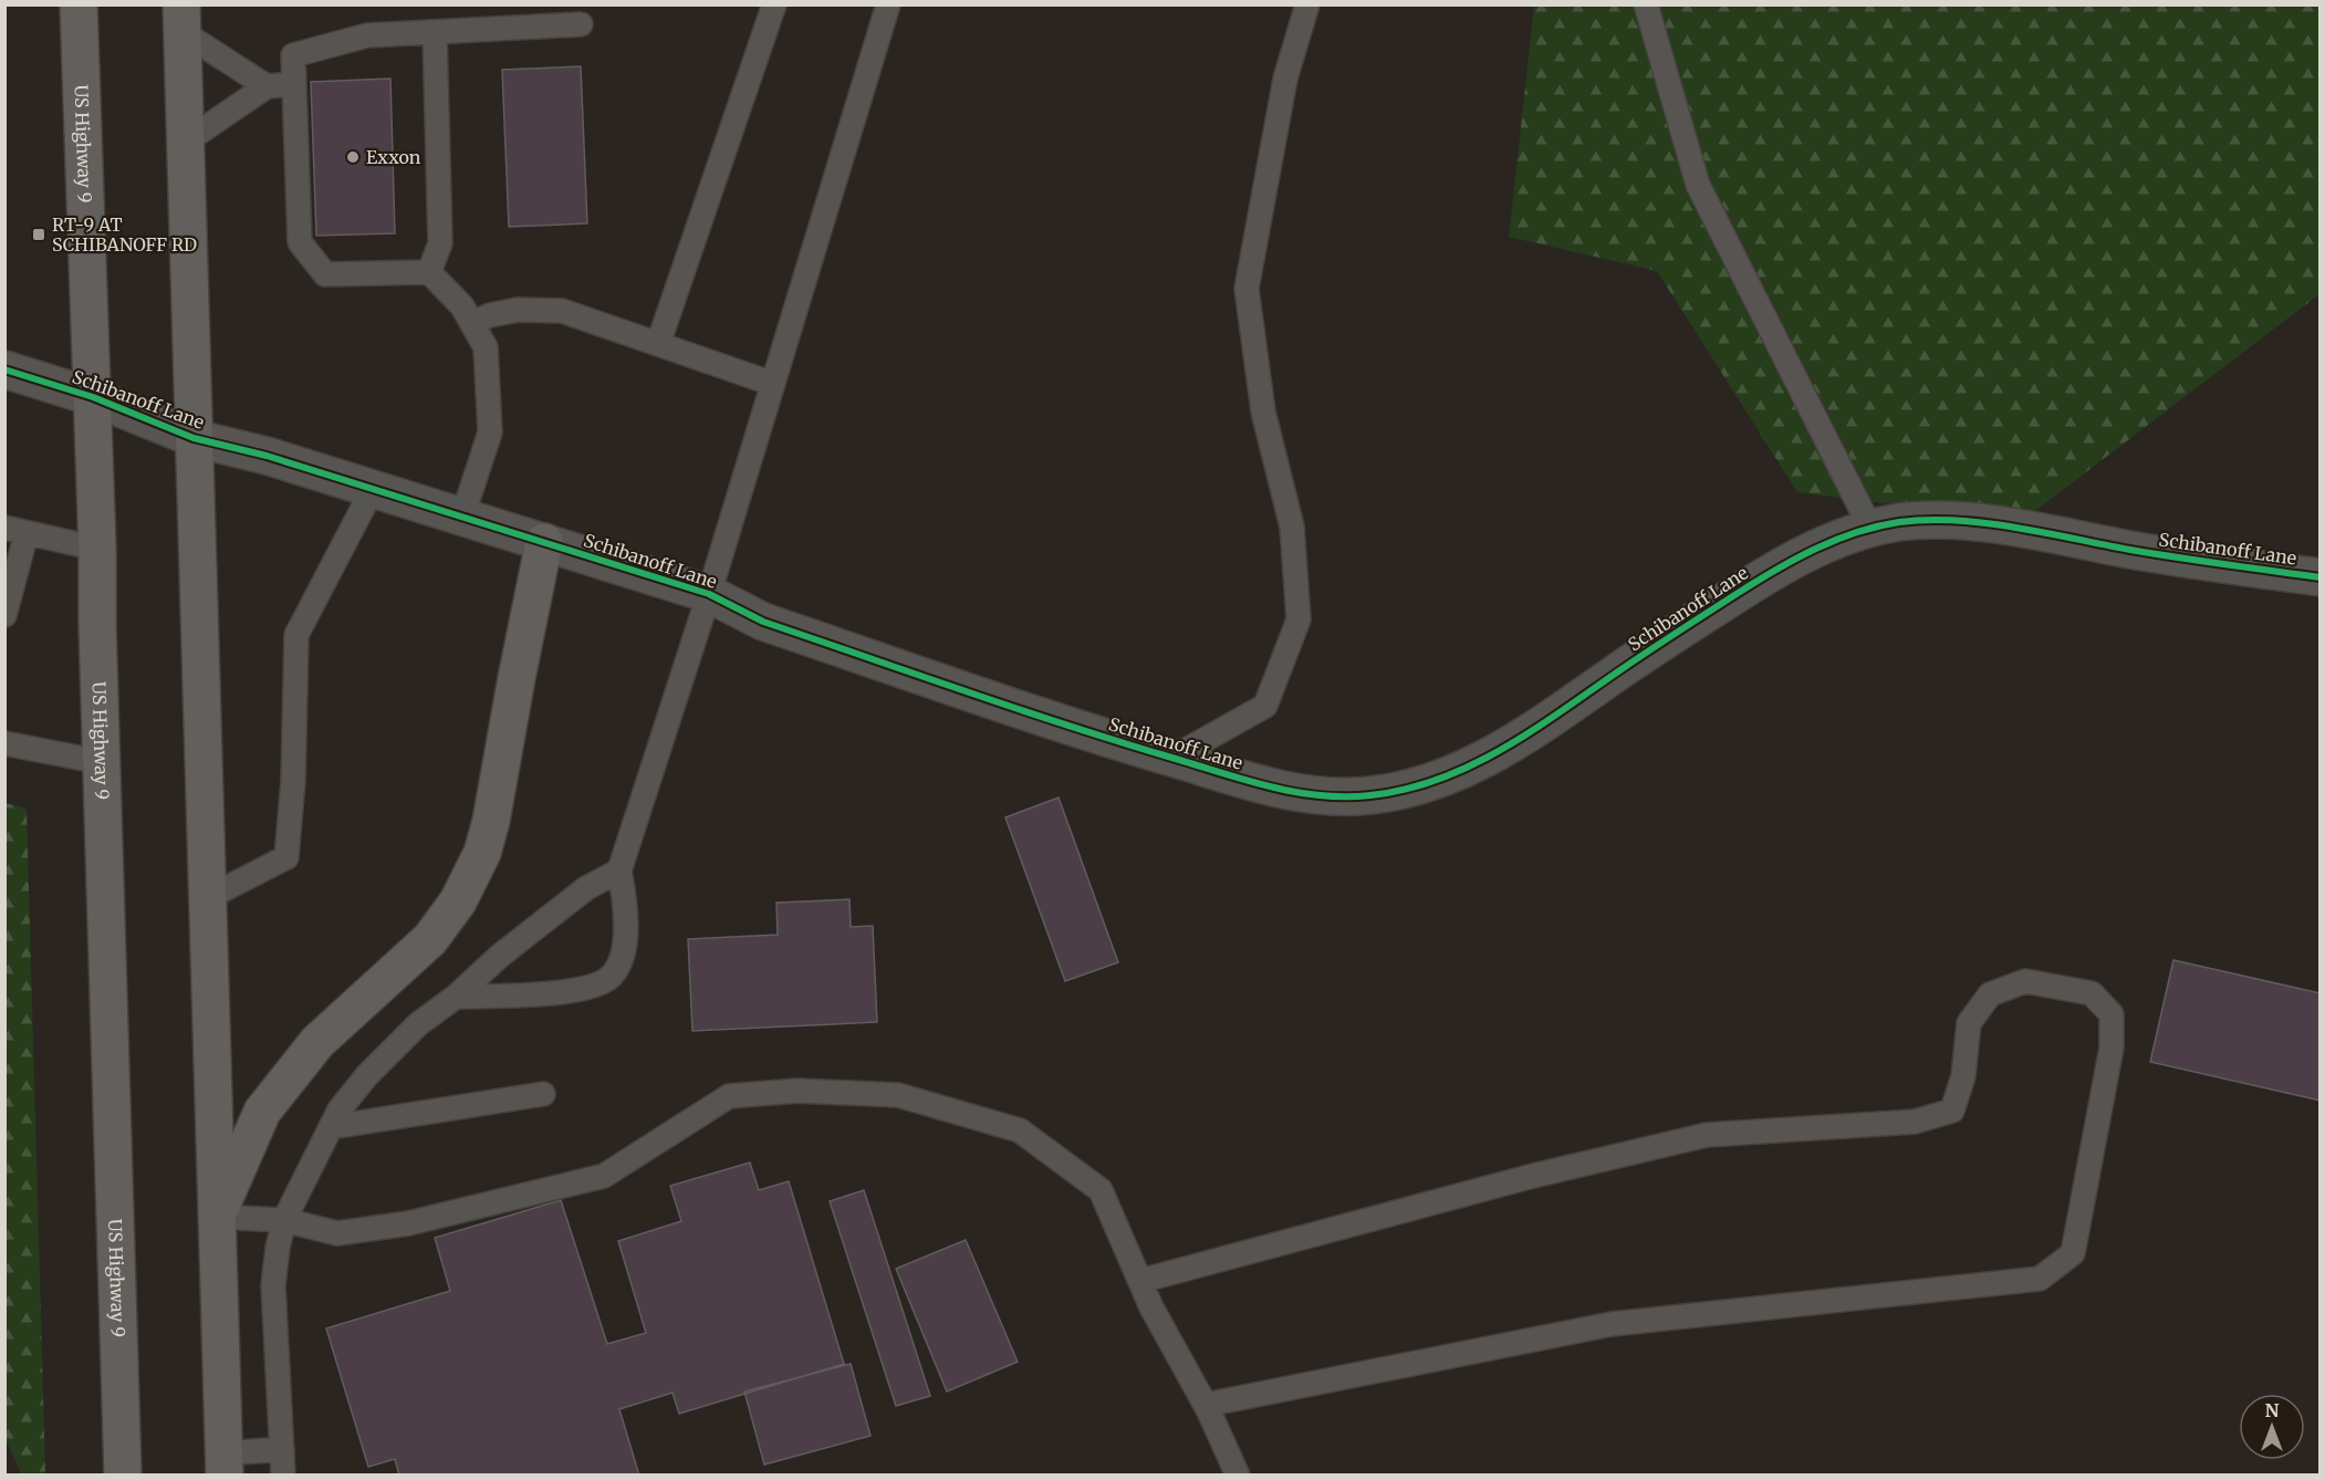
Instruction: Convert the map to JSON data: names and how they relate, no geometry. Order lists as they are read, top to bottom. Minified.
{"streets":{"highway":["US Highway 9"],"street":["Schibanoff Lane"]},"crossings":[["US Highway 9","Schibanoff Lane"]],"places":{"other":["Exxon"],"transit":["RT-9 AT SCHIBANOFF RD"]},"north":"top"}
